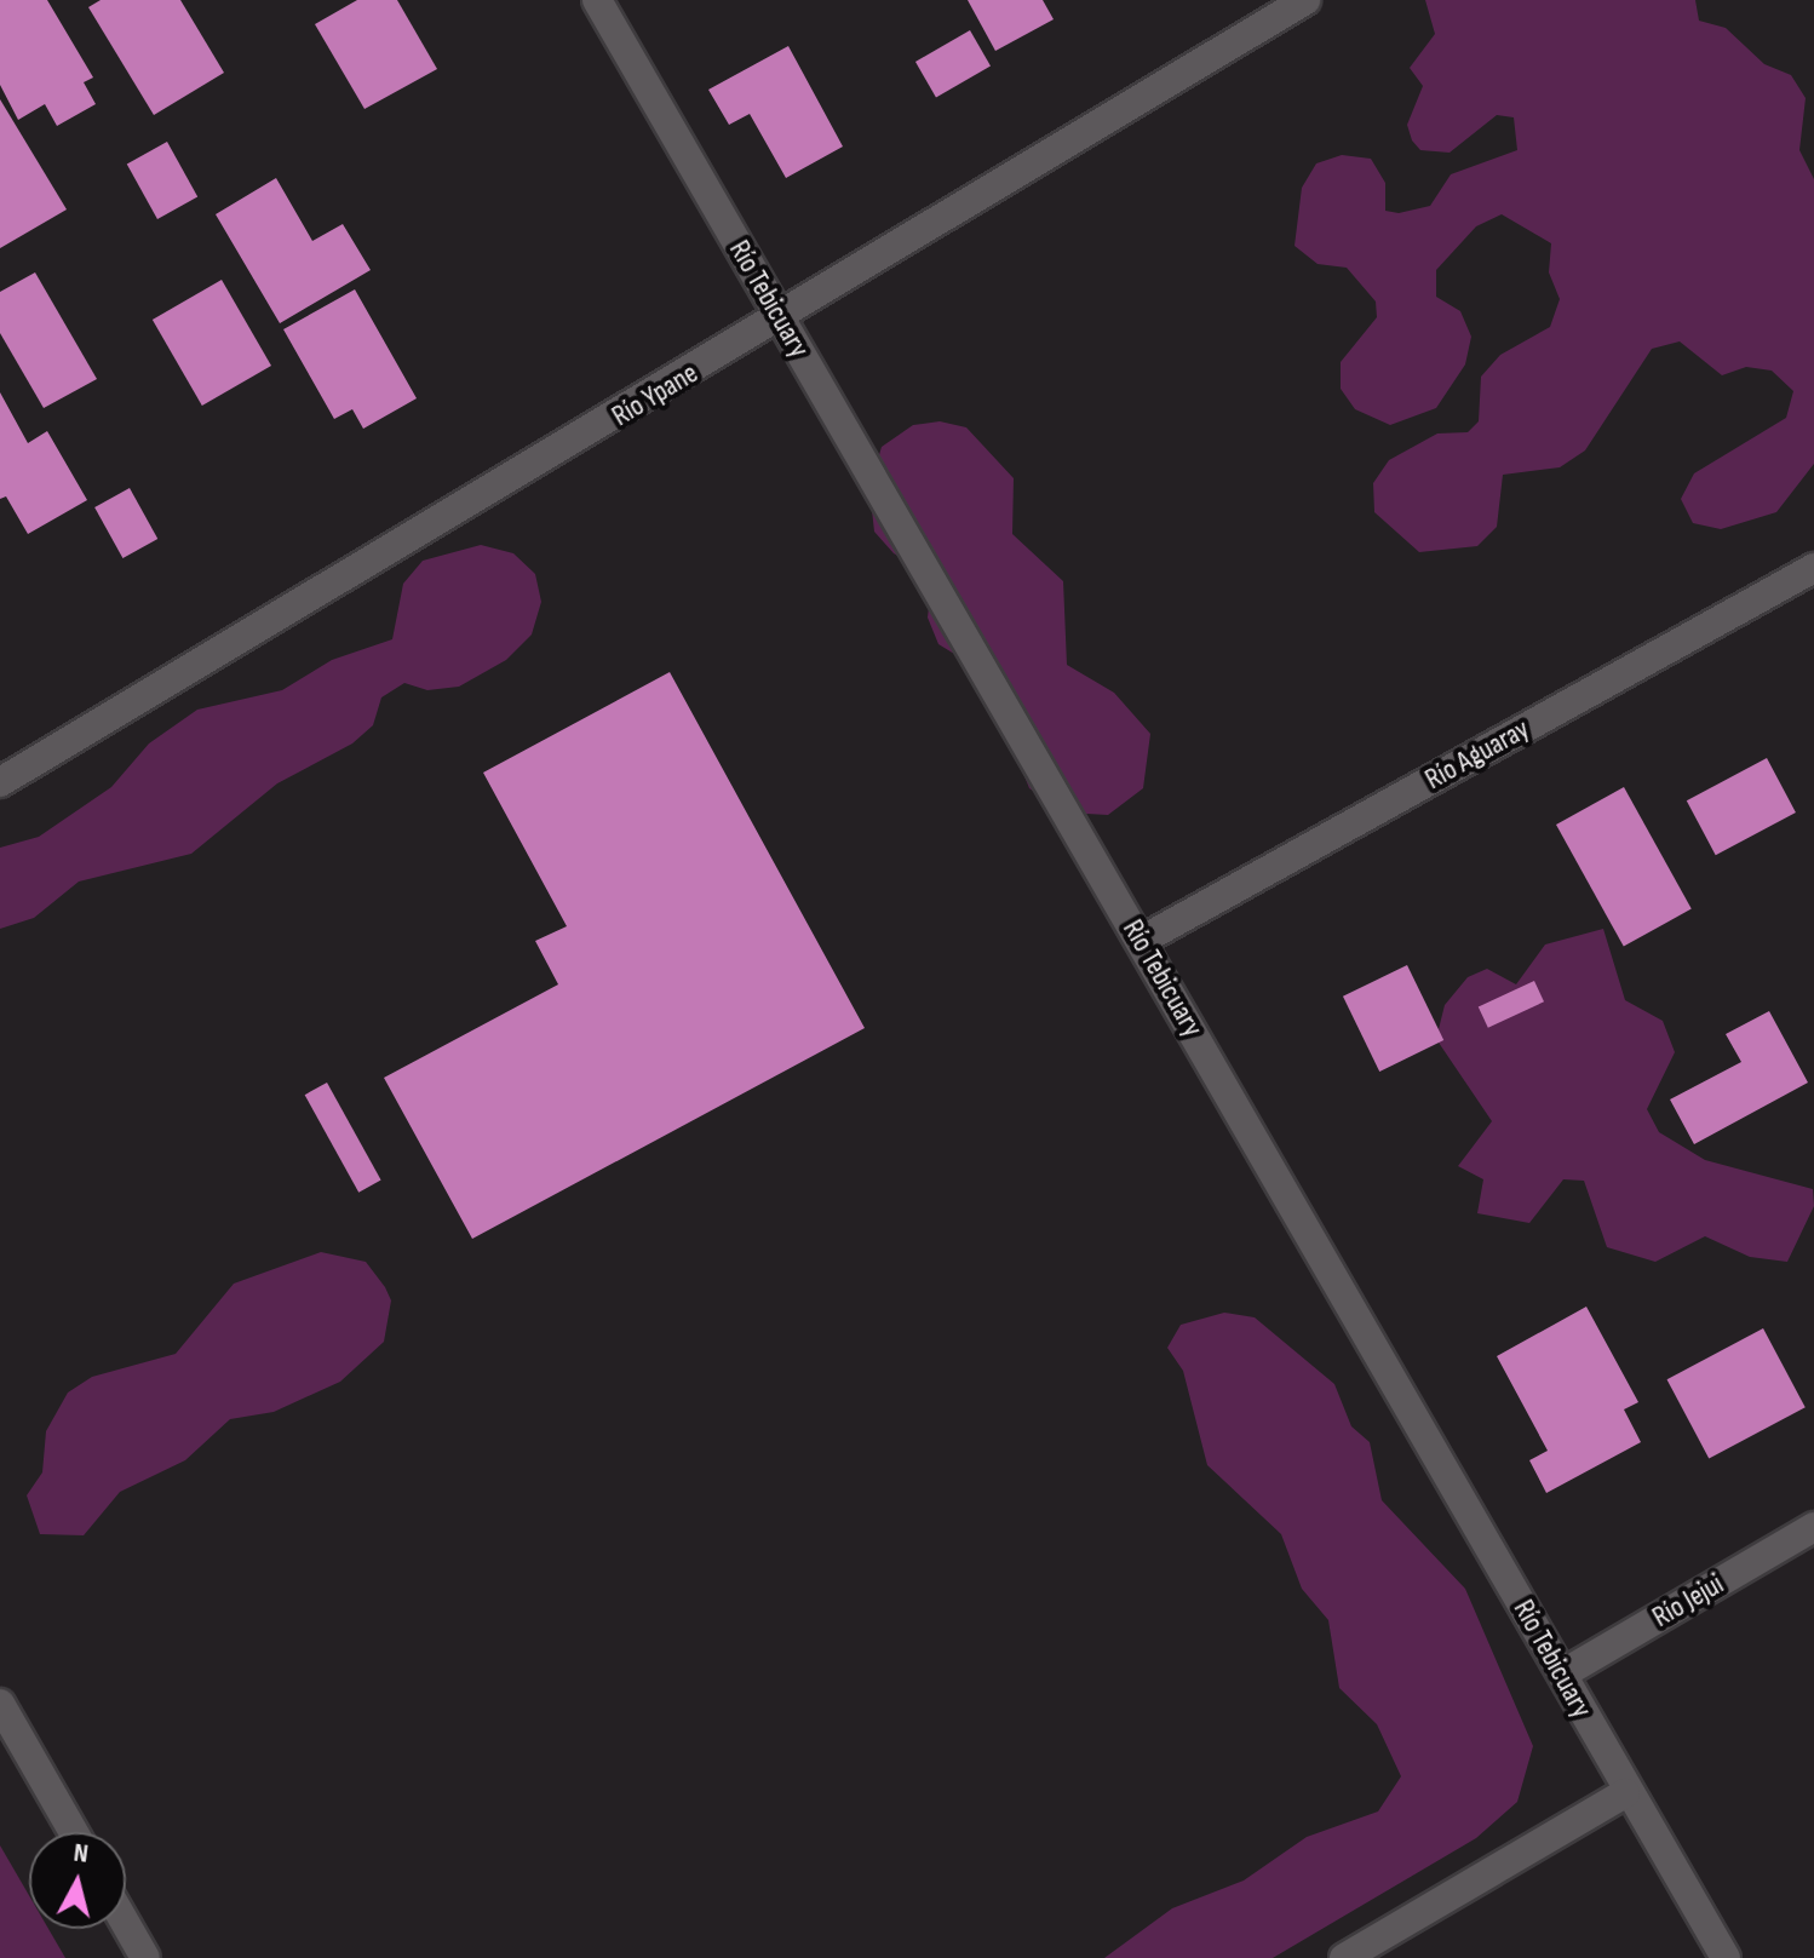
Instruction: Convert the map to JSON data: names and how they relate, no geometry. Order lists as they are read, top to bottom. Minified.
{"streets":{"street":["Río Tebicuary","Río Ypane","Río Aguaray","Río Jejui"]},"crossings":[["Río Tebicuary","Río Ypane"],["Río Tebicuary","Río Aguaray"],["Río Tebicuary","Río Jejui"]],"north":"top"}
